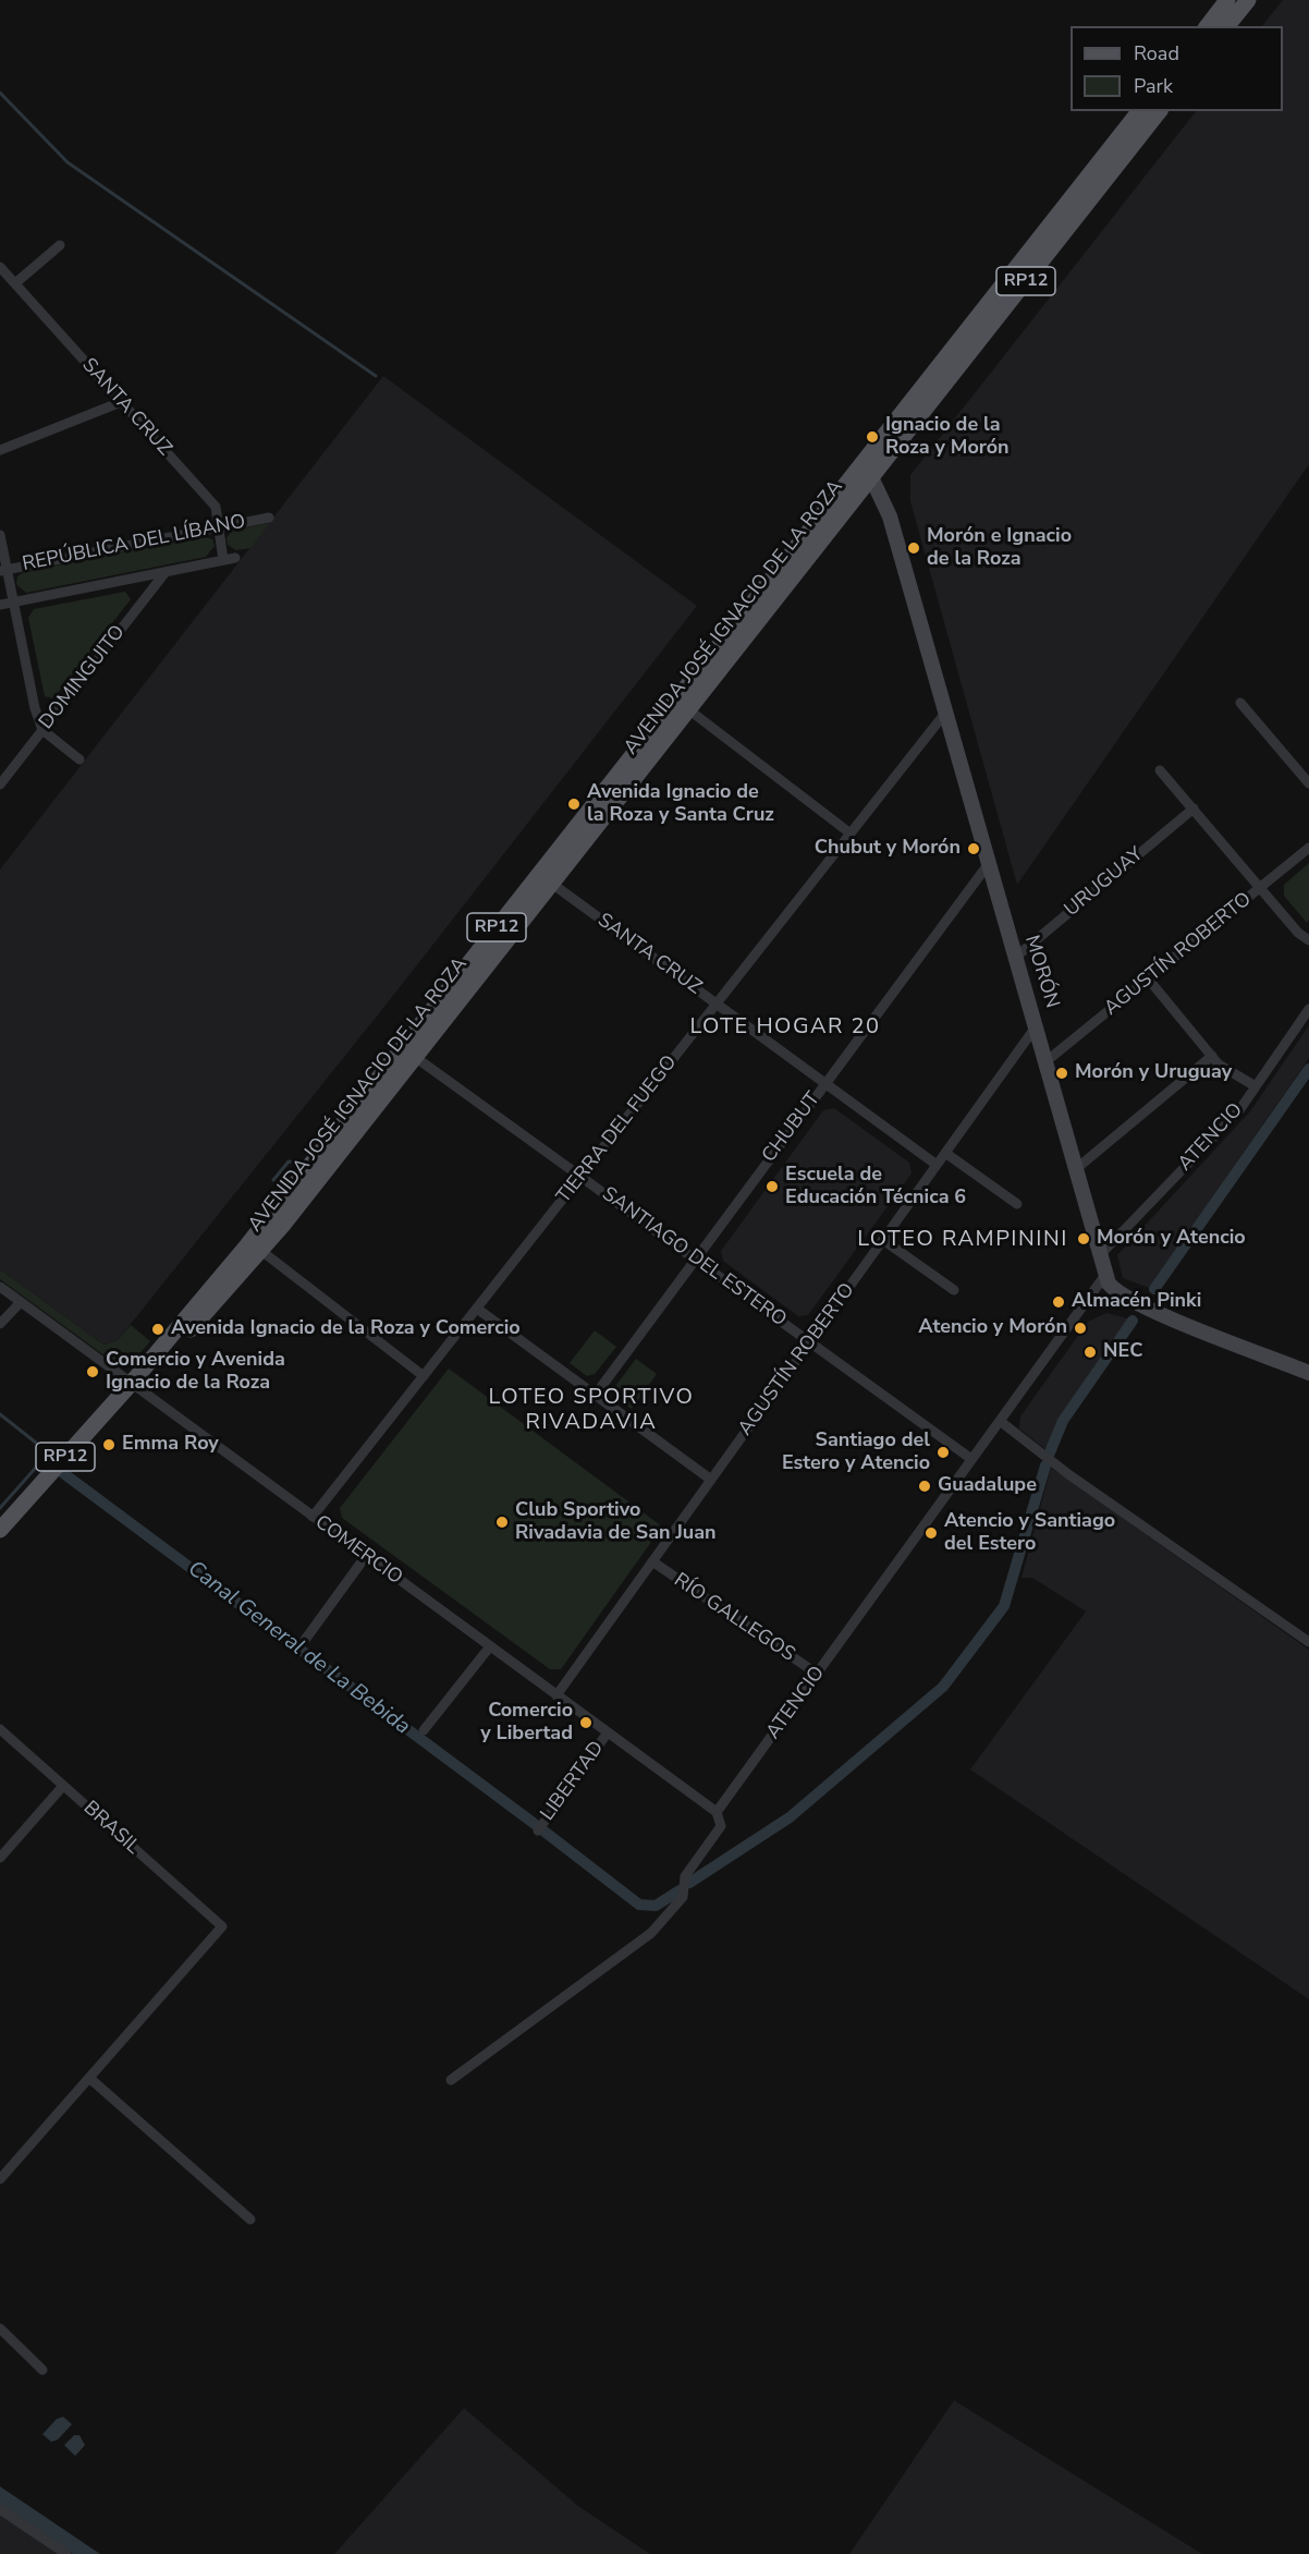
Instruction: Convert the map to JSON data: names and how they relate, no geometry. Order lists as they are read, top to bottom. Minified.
{"streets":{"main road":["RP12","AVENIDA JOSÉ IGNACIO DE LA ROZA"],"street":["SANTA CRUZ","REPÚBLICA DEL LÍBANO","DOMINGUITO","URUGUAY","AGUSTÍN ROBERTO","MORÓN","CHUBUT","TIERRA DEL FUEGO","ATENCIO","SANTIAGO DEL ESTERO","COMERCIO","RÍO GALLEGOS","LIBERTAD","BRASIL"]},"crossings":[["SANTA CRUZ","REPÚBLICA DEL LÍBANO"],["SANTA CRUZ","AVENIDA JOSÉ IGNACIO DE LA ROZA"],["SANTA CRUZ","AGUSTÍN ROBERTO"],["SANTA CRUZ","CHUBUT"],["SANTA CRUZ","TIERRA DEL FUEGO"],["REPÚBLICA DEL LÍBANO","DOMINGUITO"],["AVENIDA JOSÉ IGNACIO DE LA ROZA","MORÓN"],["AVENIDA JOSÉ IGNACIO DE LA ROZA","SANTIAGO DEL ESTERO"],["AVENIDA JOSÉ IGNACIO DE LA ROZA","COMERCIO"],["URUGUAY","MORÓN"],["AGUSTÍN ROBERTO","MORÓN"],["AGUSTÍN ROBERTO","SANTIAGO DEL ESTERO"],["AGUSTÍN ROBERTO","COMERCIO"],["AGUSTÍN ROBERTO","RÍO GALLEGOS"],["MORÓN","CHUBUT"],["MORÓN","TIERRA DEL FUEGO"],["MORÓN","ATENCIO"],["CHUBUT","SANTIAGO DEL ESTERO"],["TIERRA DEL FUEGO","SANTIAGO DEL ESTERO"],["TIERRA DEL FUEGO","COMERCIO"],["ATENCIO","SANTIAGO DEL ESTERO"],["ATENCIO","COMERCIO"],["ATENCIO","RÍO GALLEGOS"],["COMERCIO","LIBERTAD"]],"districts":["LOTE HOGAR 20","LOTEO RAMPININI","LOTEO SPORTIVO RIVADAVIA"],"water":["Canal General de La Bebida"],"places":["Ignacio de la Roza y Morón","Morón e Ignacio de la Roza","Avenida Ignacio de la Roza y Santa Cruz","Chubut y Morón","Morón y Uruguay","Escuela de Educación Técnica 6","Morón y Atencio","Almacén Pinki","Atencio y Morón","Avenida Ignacio de la Roza y Comercio","NEC","Comercio y Avenida Ignacio de la Roza","Emma Roy","Santiago del Estero y Atencio","Guadalupe","Club Sportivo Rivadavia de San Juan","Atencio y Santiago del Estero","Comercio y Libertad"],"legend":["Road","Park"]}
